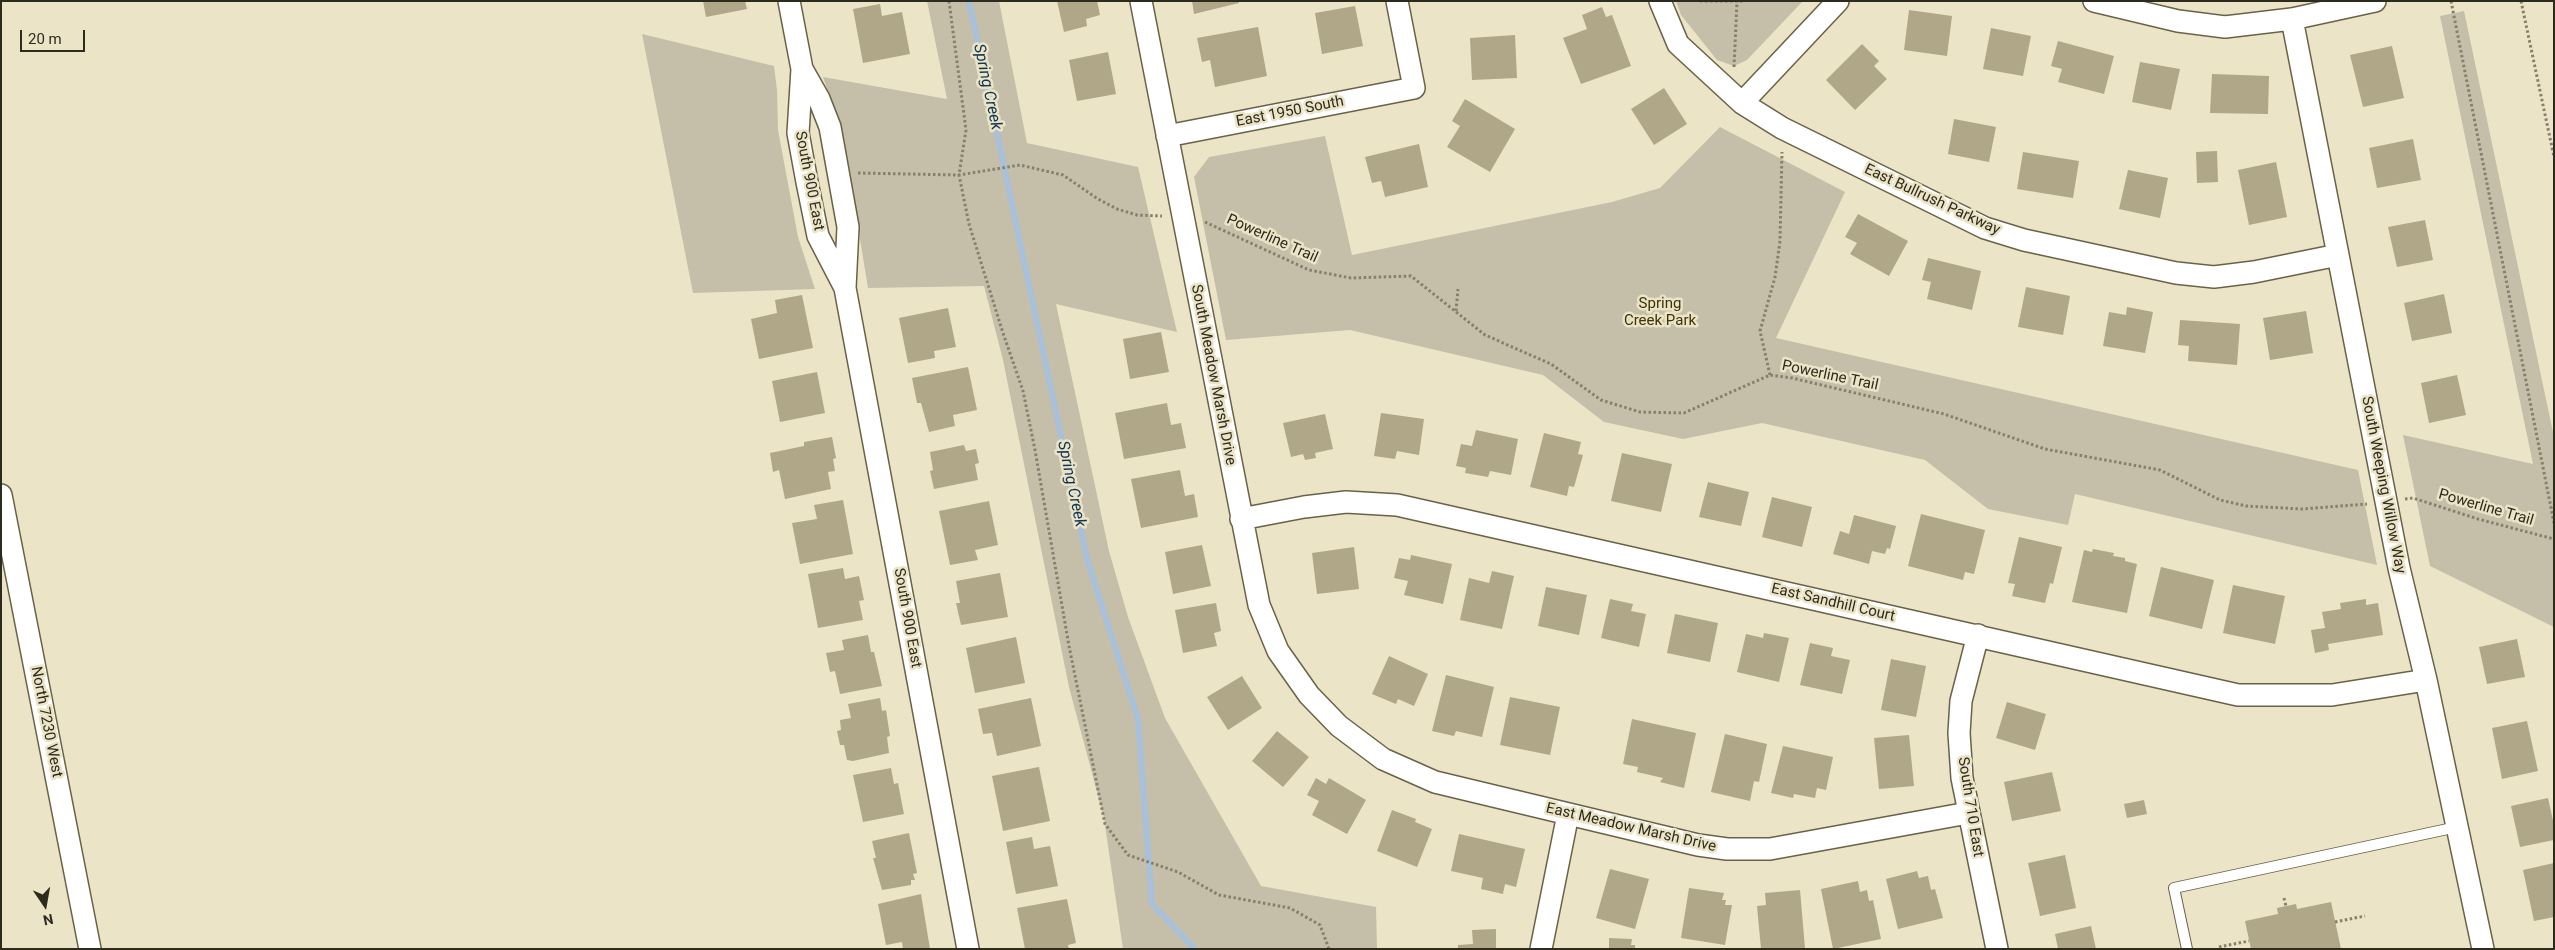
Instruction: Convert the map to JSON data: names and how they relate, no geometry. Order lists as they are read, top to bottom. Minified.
{"streets":{"street":["East 1950 South","South 900 East","East Bullrush Parkway","South Meadow Marsh Drive","South Weeping Willow Way","East Sandhill Court","North 7230 West","South 710 East","East Meadow Marsh Drive"],"path":["Powerline Trail"]},"crossings":[["East 1950 South","South Meadow Marsh Drive"],["East Bullrush Parkway","South Weeping Willow Way"],["South Meadow Marsh Drive","East Sandhill Court"],["South Meadow Marsh Drive","East Meadow Marsh Drive"],["South Weeping Willow Way","East Sandhill Court"],["East Sandhill Court","South 710 East"],["South 710 East","East Meadow Marsh Drive"]],"water":["Spring Creek"],"parks":["Spring Creek Park"],"scale_bar":"20 m","north":"bottom"}
